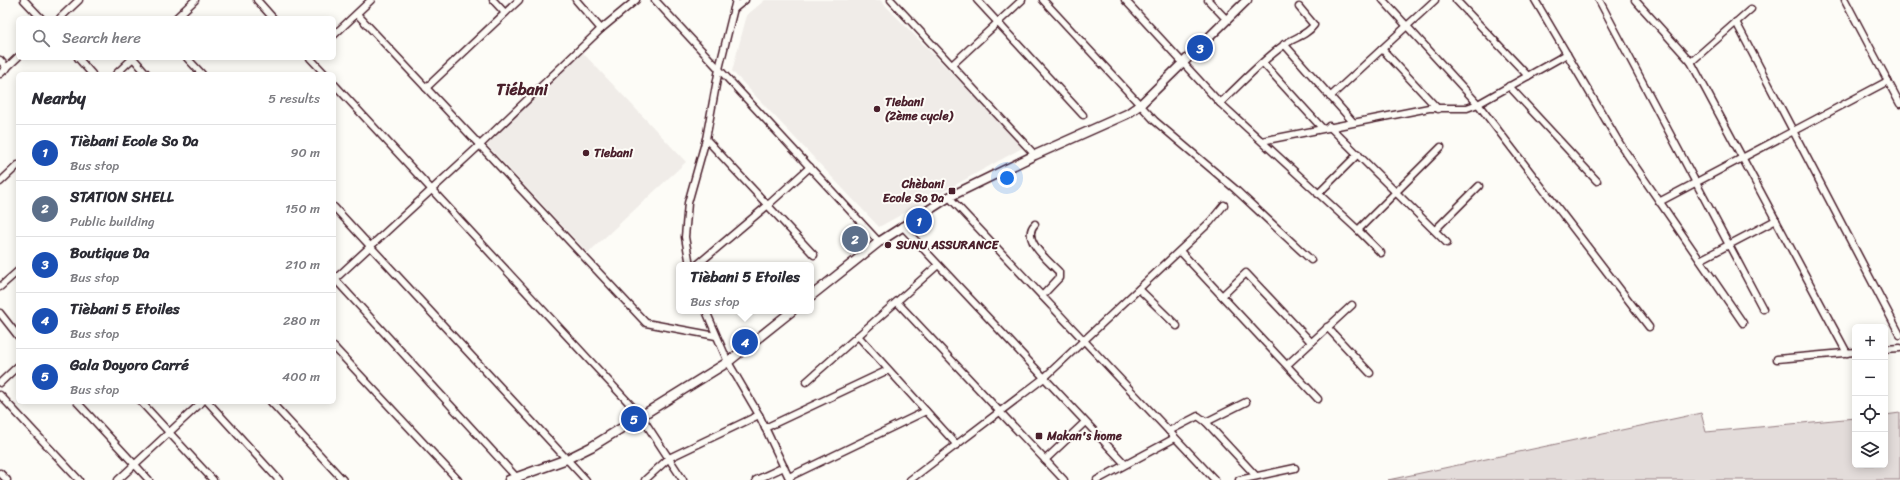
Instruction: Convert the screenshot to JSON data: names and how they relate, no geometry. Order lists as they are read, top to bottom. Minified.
{"districts":["Tiébani"],"places":{"other":["Tiebani (2ème cycle)","Tiebani","SUNU ASSURANCE"],"transit":["Chèbani Ecole So Da","Makan's home"]},"page":{"search":"Search here","pins":["3","1","2","4","5"],"heading":["Nearby","5 results"],"list":[{"mark":"1","name":"Tièbani Ecole So Da","note":"Bus stop","value":"90 m"},{"mark":"2","name":"STATION SHELL","note":"Public building","value":"150 m"},{"mark":"3","name":"Boutique Da","note":"Bus stop","value":"210 m"},{"mark":"4","name":"Tièbani 5 Etoiles","note":"Bus stop","value":"280 m"},{"mark":"5","name":"Gala Doyoro Carré","note":"Bus stop","value":"400 m"}],"popup":["Tièbani 5 Etoiles","Bus stop"],"map_buttons":["+","−"]}}
